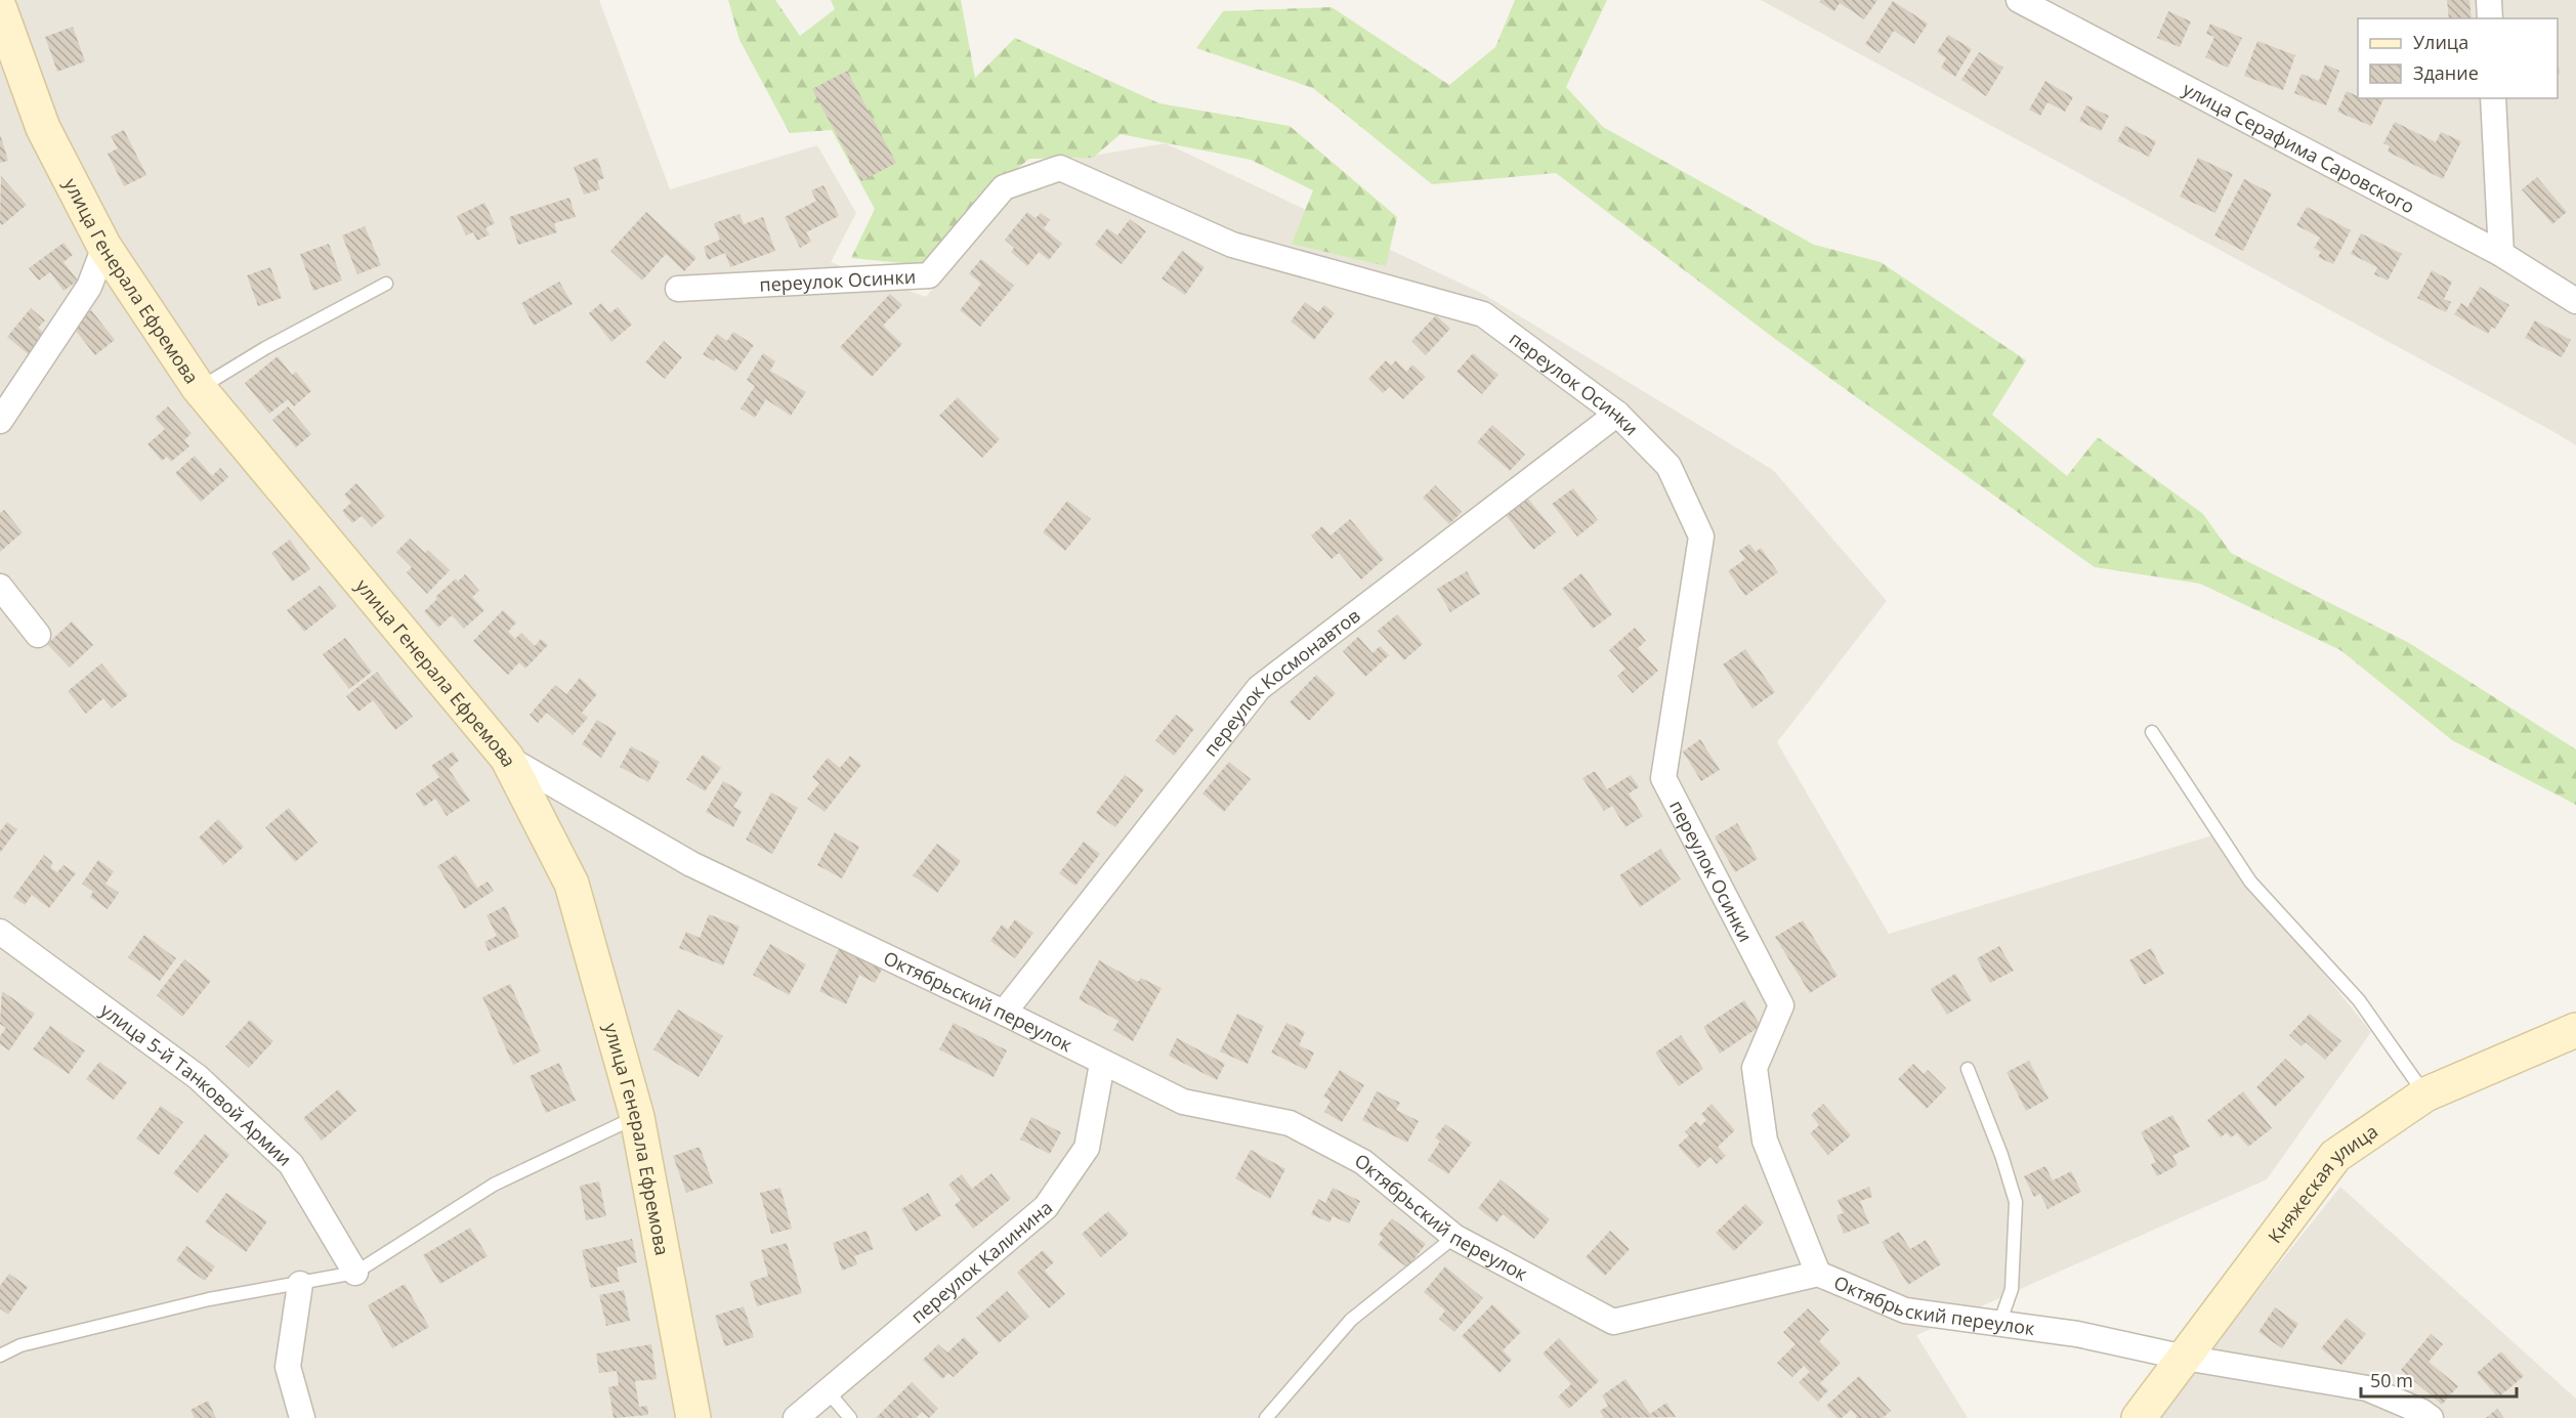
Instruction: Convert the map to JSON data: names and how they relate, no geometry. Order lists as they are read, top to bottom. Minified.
{"streets":{"street":["улица Серафима Саровского","улица Генерала Ефремова","переулок Осинки","переулок Космонавтов","Октябрьский переулок","улица 5-й Танковой Армии","Княжеская улица","переулок Калинина"]},"crossings":[["улица Генерала Ефремова","Октябрьский переулок"],["переулок Осинки","переулок Космонавтов"],["переулок Осинки","Октябрьский переулок"],["переулок Космонавтов","Октябрьский переулок"],["Октябрьский переулок","Княжеская улица"],["Октябрьский переулок","переулок Калинина"]],"legend":["Улица","Здание"],"scale_bar":"50 m"}
